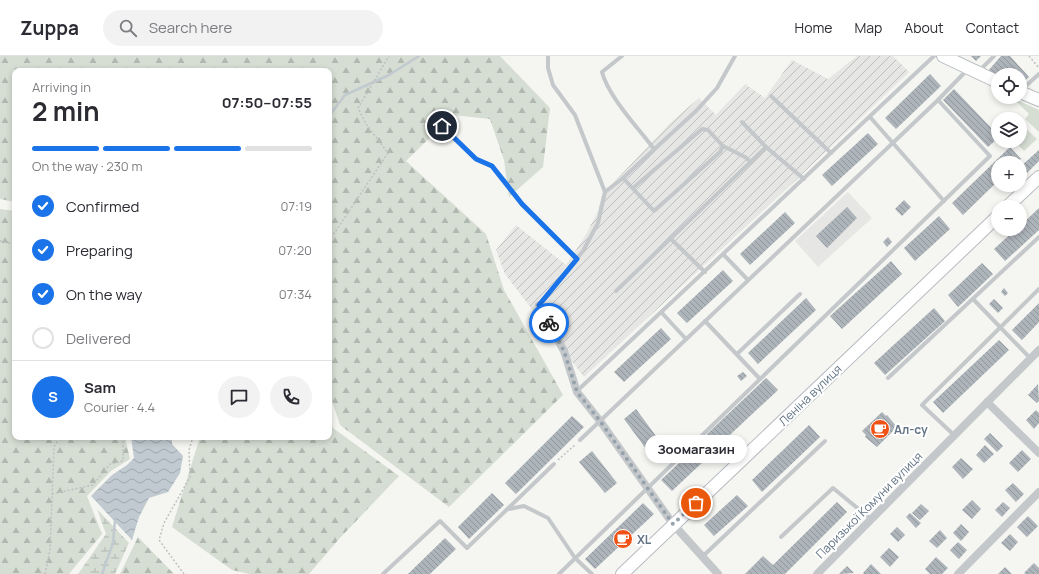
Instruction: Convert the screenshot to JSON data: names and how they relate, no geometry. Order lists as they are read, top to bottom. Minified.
{"streets":{"main road":["Леніна вулиця"],"street":["Паризької Комуни вулиця"]},"places":{"cafe":["Ал-су","XL"],"other":["Зоомагазин"]},"page":{"header":"Zuppa","search":"Search here","nav":["Home","Map","About","Contact"],"map_buttons":["+","−"],"heading":["2 min","Arriving in","07:50–07:55"],"panel":["Sam","Courier · 4.4"],"bar":"On the way · 230 m","list":[["Confirmed","07:19"],["Preparing","07:20"],["On the way","07:34"],"Delivered"],"round":"S","bubble":"Зоомагазин"}}
